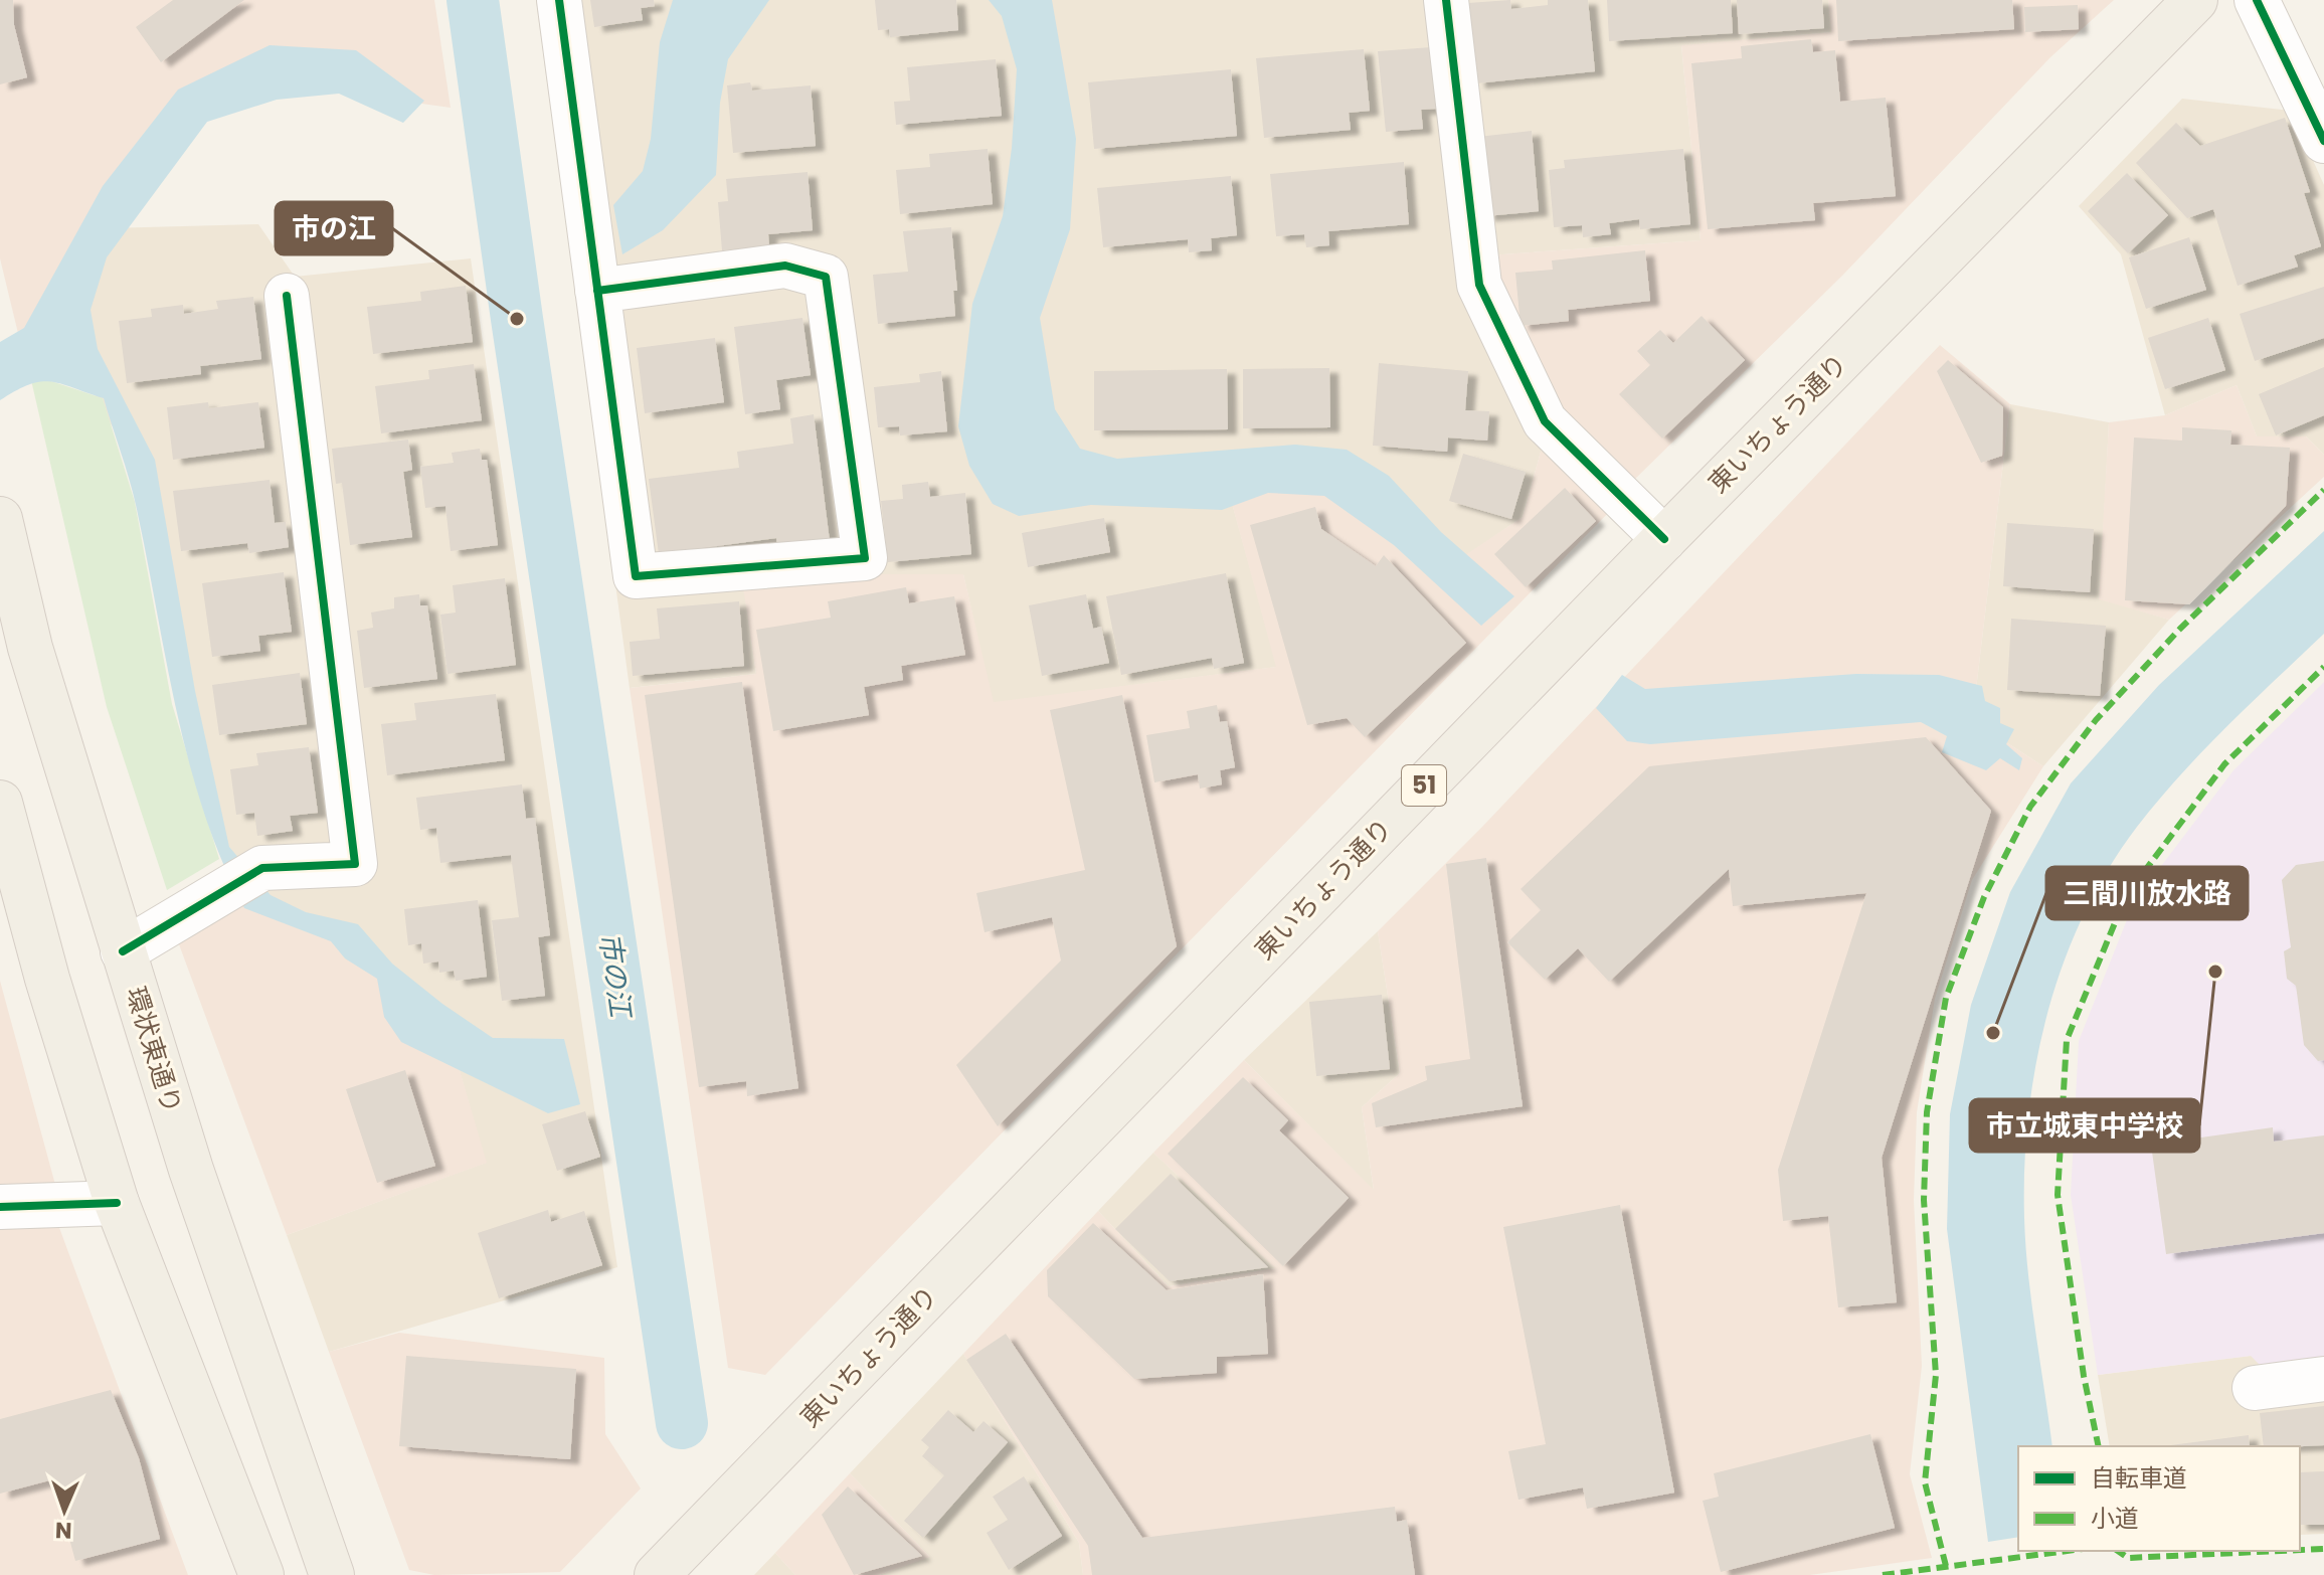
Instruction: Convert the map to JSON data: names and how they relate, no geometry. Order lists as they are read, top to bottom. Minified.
{"streets":{"main road":["東いちょう通り","51","環状東通り"]},"water":["市の江"],"places":["市の江","市立城東中学校","三間川放水路"],"legend":["自転車道","小道"],"north":"bottom"}
